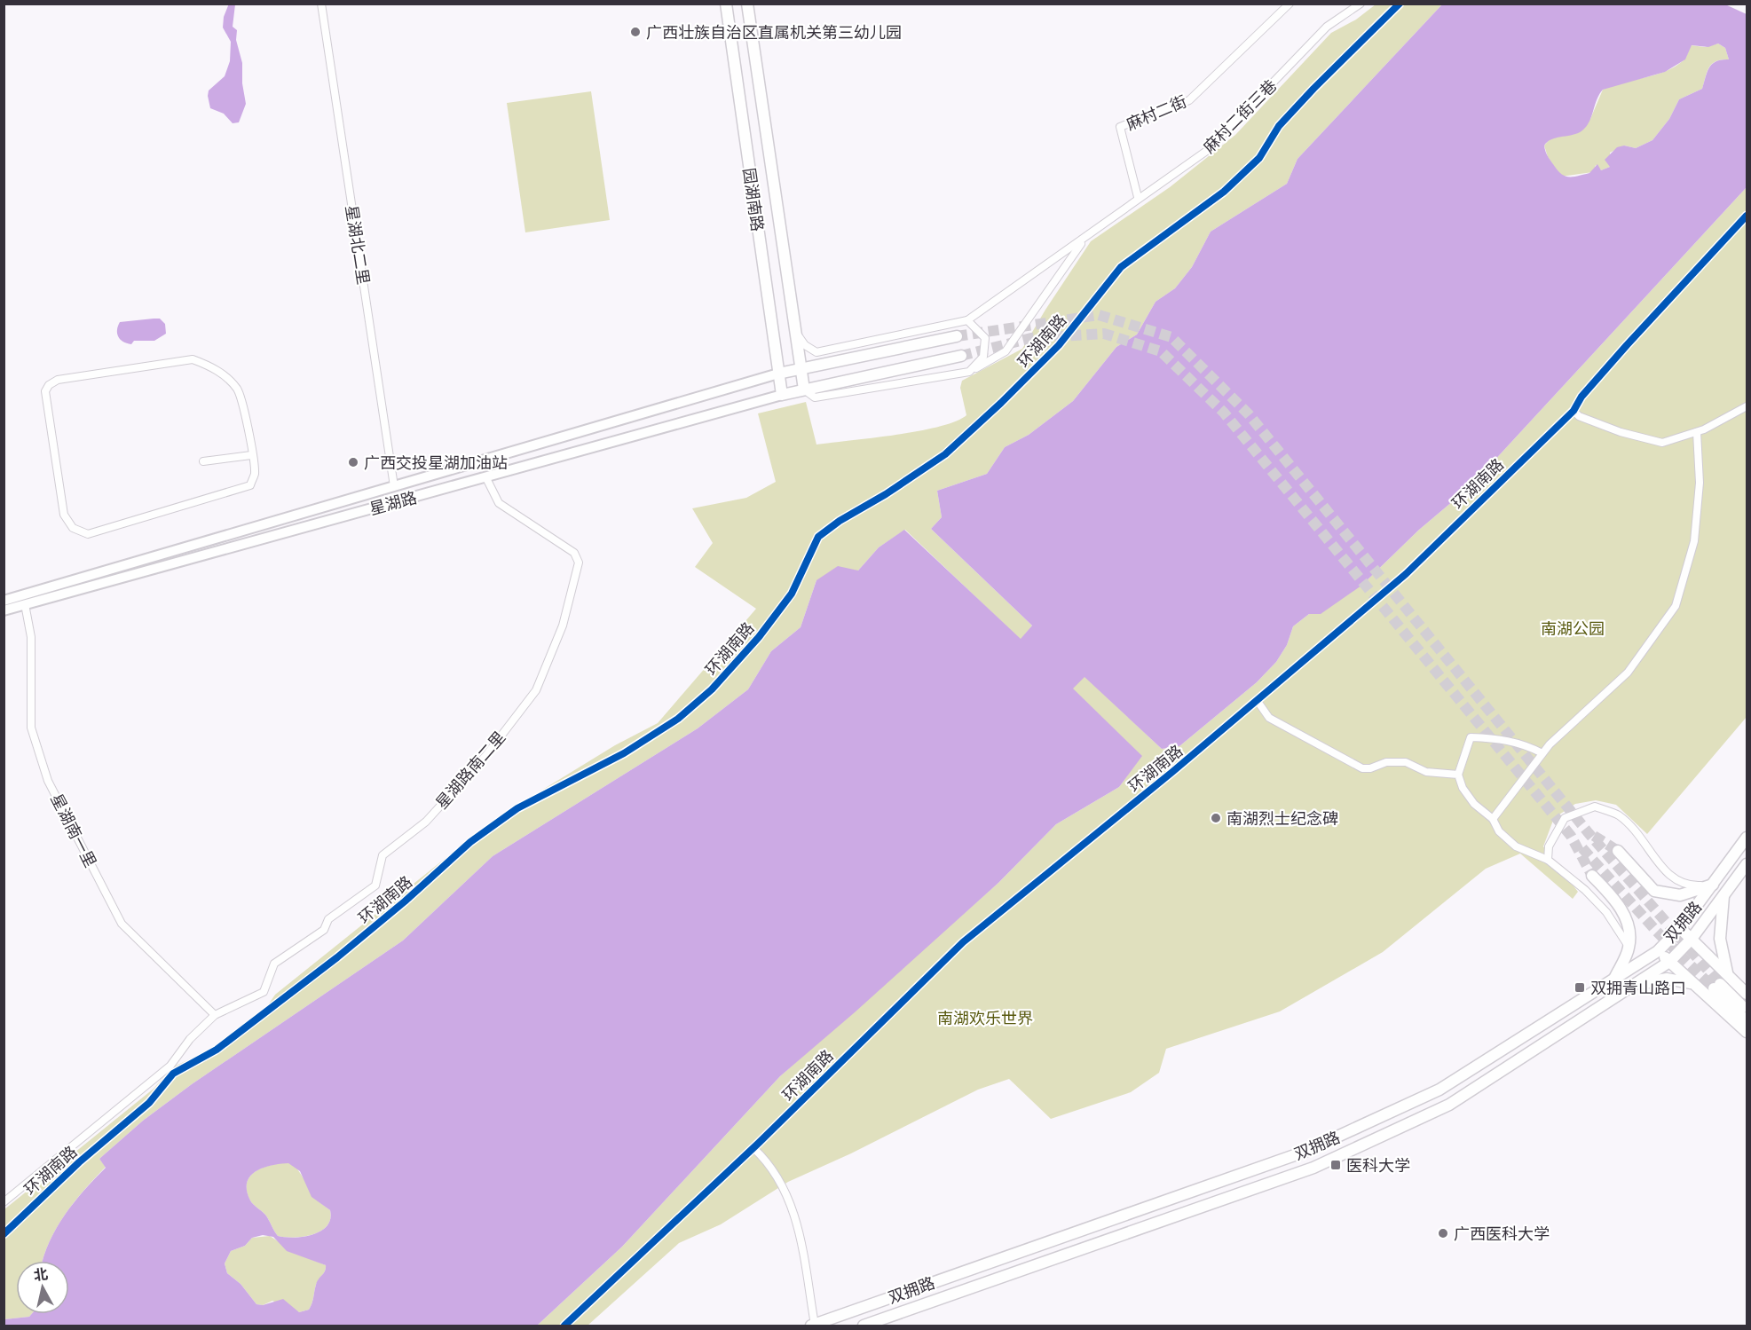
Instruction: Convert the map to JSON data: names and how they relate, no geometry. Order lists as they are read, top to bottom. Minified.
{"streets":{"main road":["园湖南路","星湖路","双拥路"],"street":["麻村二街","麻村二街三巷","星湖北二里","环湖南路","星湖路南二里","星湖南一里"]},"crossings":[["麻村二街","麻村二街三巷"],["园湖南路","星湖路"],["星湖北二里","星湖路"],["星湖路","星湖路南二里"],["星湖路","星湖南一里"],["星湖路南二里","星湖南一里"]],"parks":["南湖公园","南湖欢乐世界"],"places":{"other":["广西壮族自治区直属机关第三幼儿园","广西交投星湖加油站","南湖烈士纪念碑","广西医科大学"],"transit":["双拥青山路口","医科大学"]},"north":"top"}
